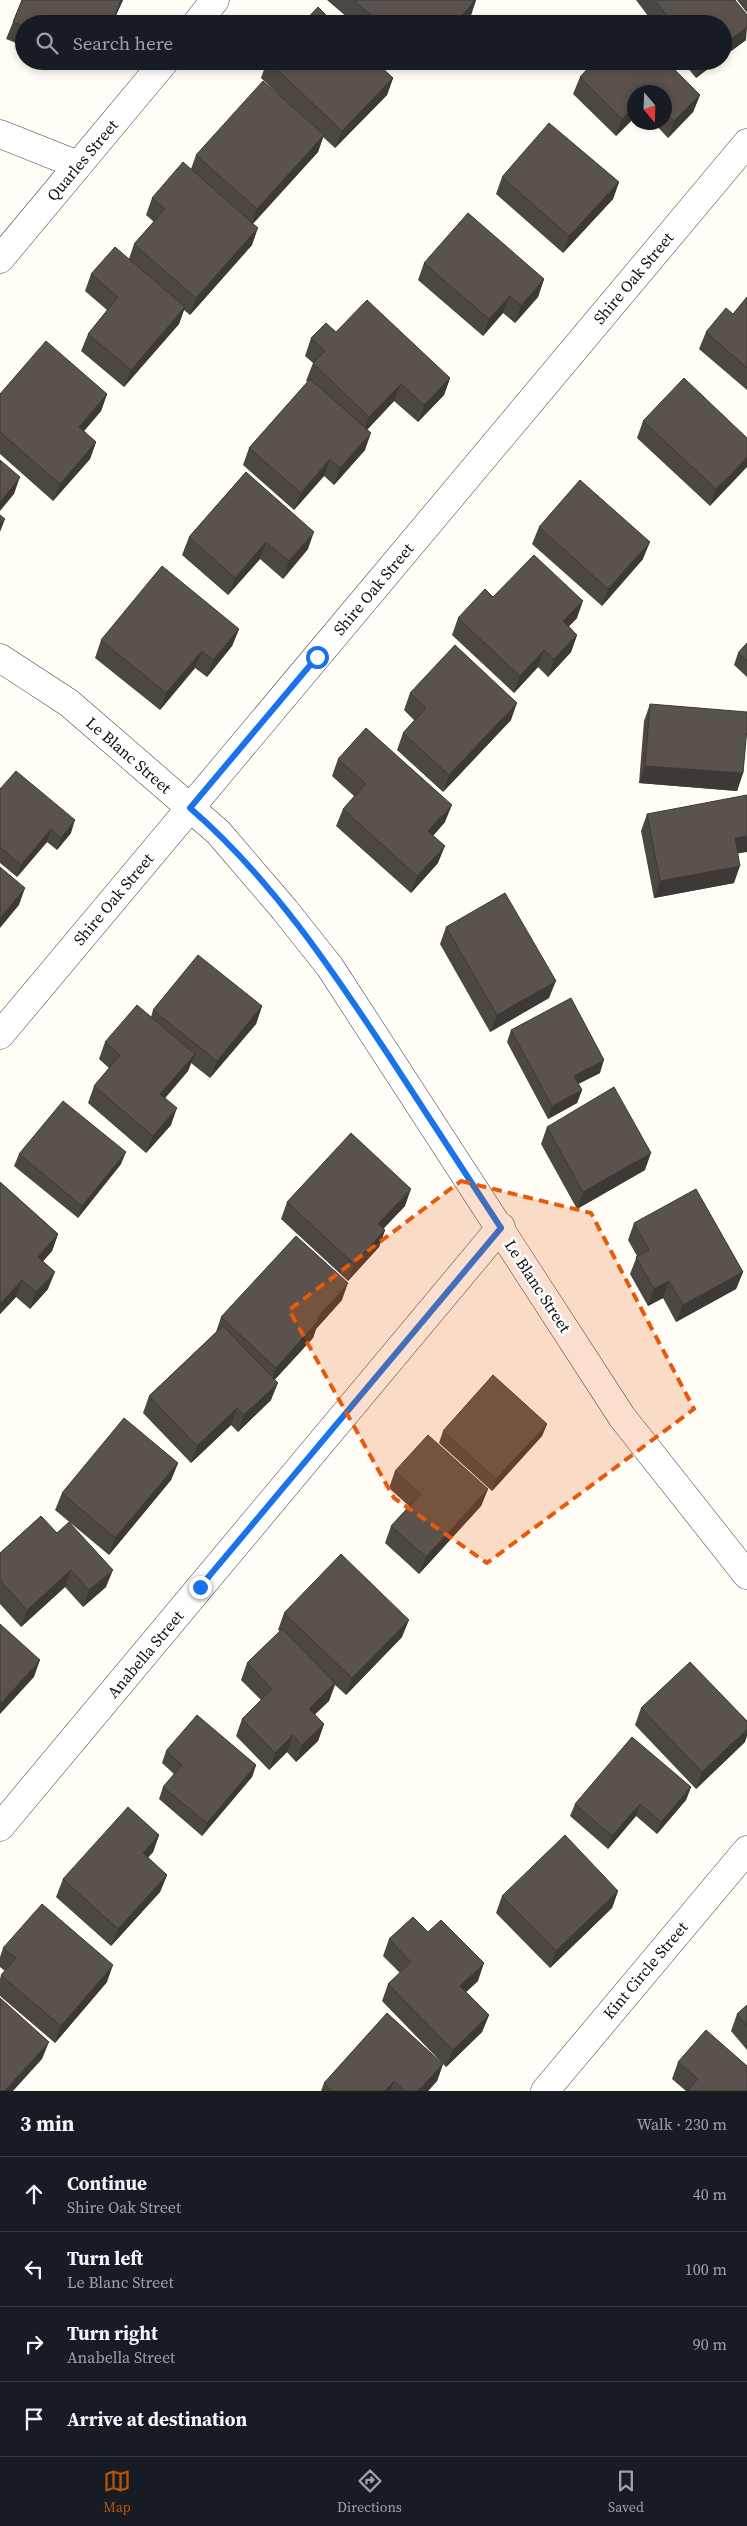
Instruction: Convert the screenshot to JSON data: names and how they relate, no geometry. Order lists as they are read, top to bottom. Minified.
{"streets":{"street":["Quarles Street","Shire Oak Street","Le Blanc Street","Anabella Street","Kint Circle Street"]},"crossings":[["Shire Oak Street","Le Blanc Street"],["Le Blanc Street","Anabella Street"]],"north":"bottom","page":{"search":"Search here","heading":["3 min","Walk · 230 m"],"list":[["Continue","Shire Oak Street","40 m"],["Turn left","Le Blanc Street","100 m"],["Turn right","Anabella Street","90 m"],"Arrive at destination"],"nav":["Map","Directions","Saved"]}}
